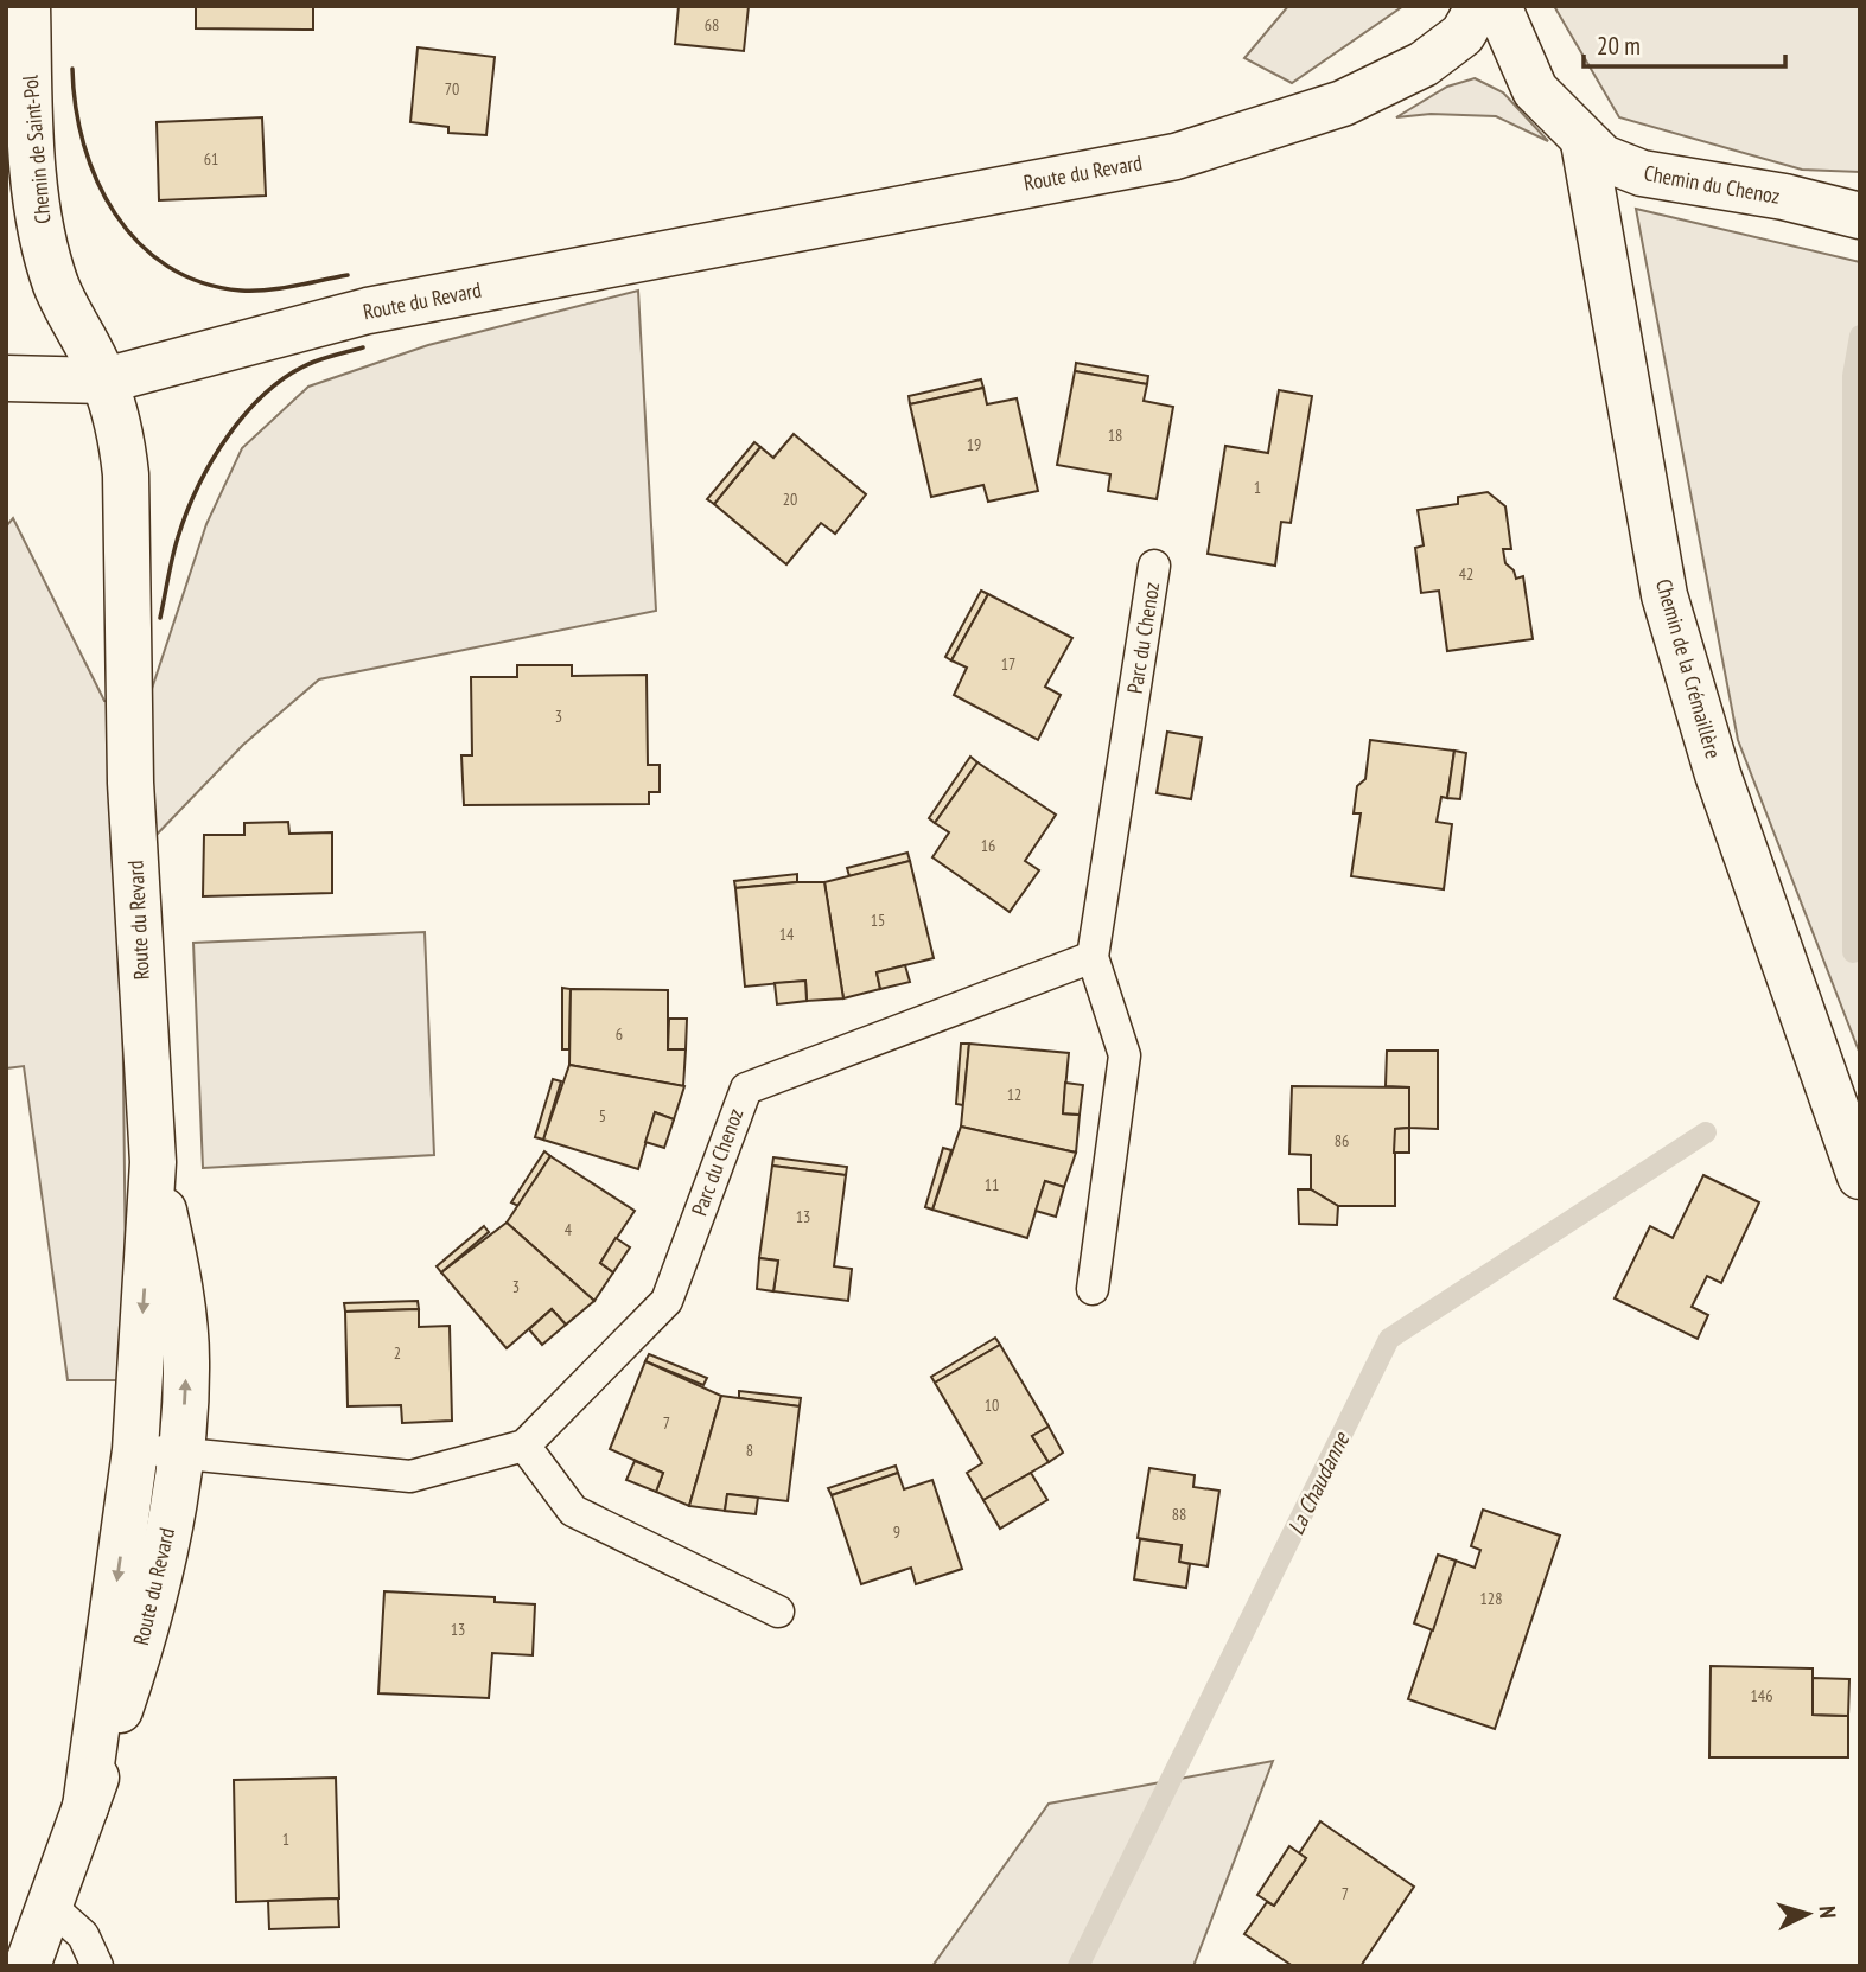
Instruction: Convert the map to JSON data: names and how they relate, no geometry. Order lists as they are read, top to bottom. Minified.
{"streets":{"street":["Chemin de Saint-Pol","Route du Revard","Chemin du Chenoz","Chemin de la Crémaillère"],"lane":["Parc du Chenoz"]},"crossings":[["Chemin de Saint-Pol","Route du Revard"],["Chemin du Chenoz","Chemin de la Crémaillère"]],"water":["La Chaudanne"],"house_numbers":["68","70","61","18","19","1","20","42","17","3","16","15","14","6","12","5","86","11","13","4","3","2","10","7","8","88","9","128","13","146","1","7"],"scale_bar":"20 m","north":"right"}
